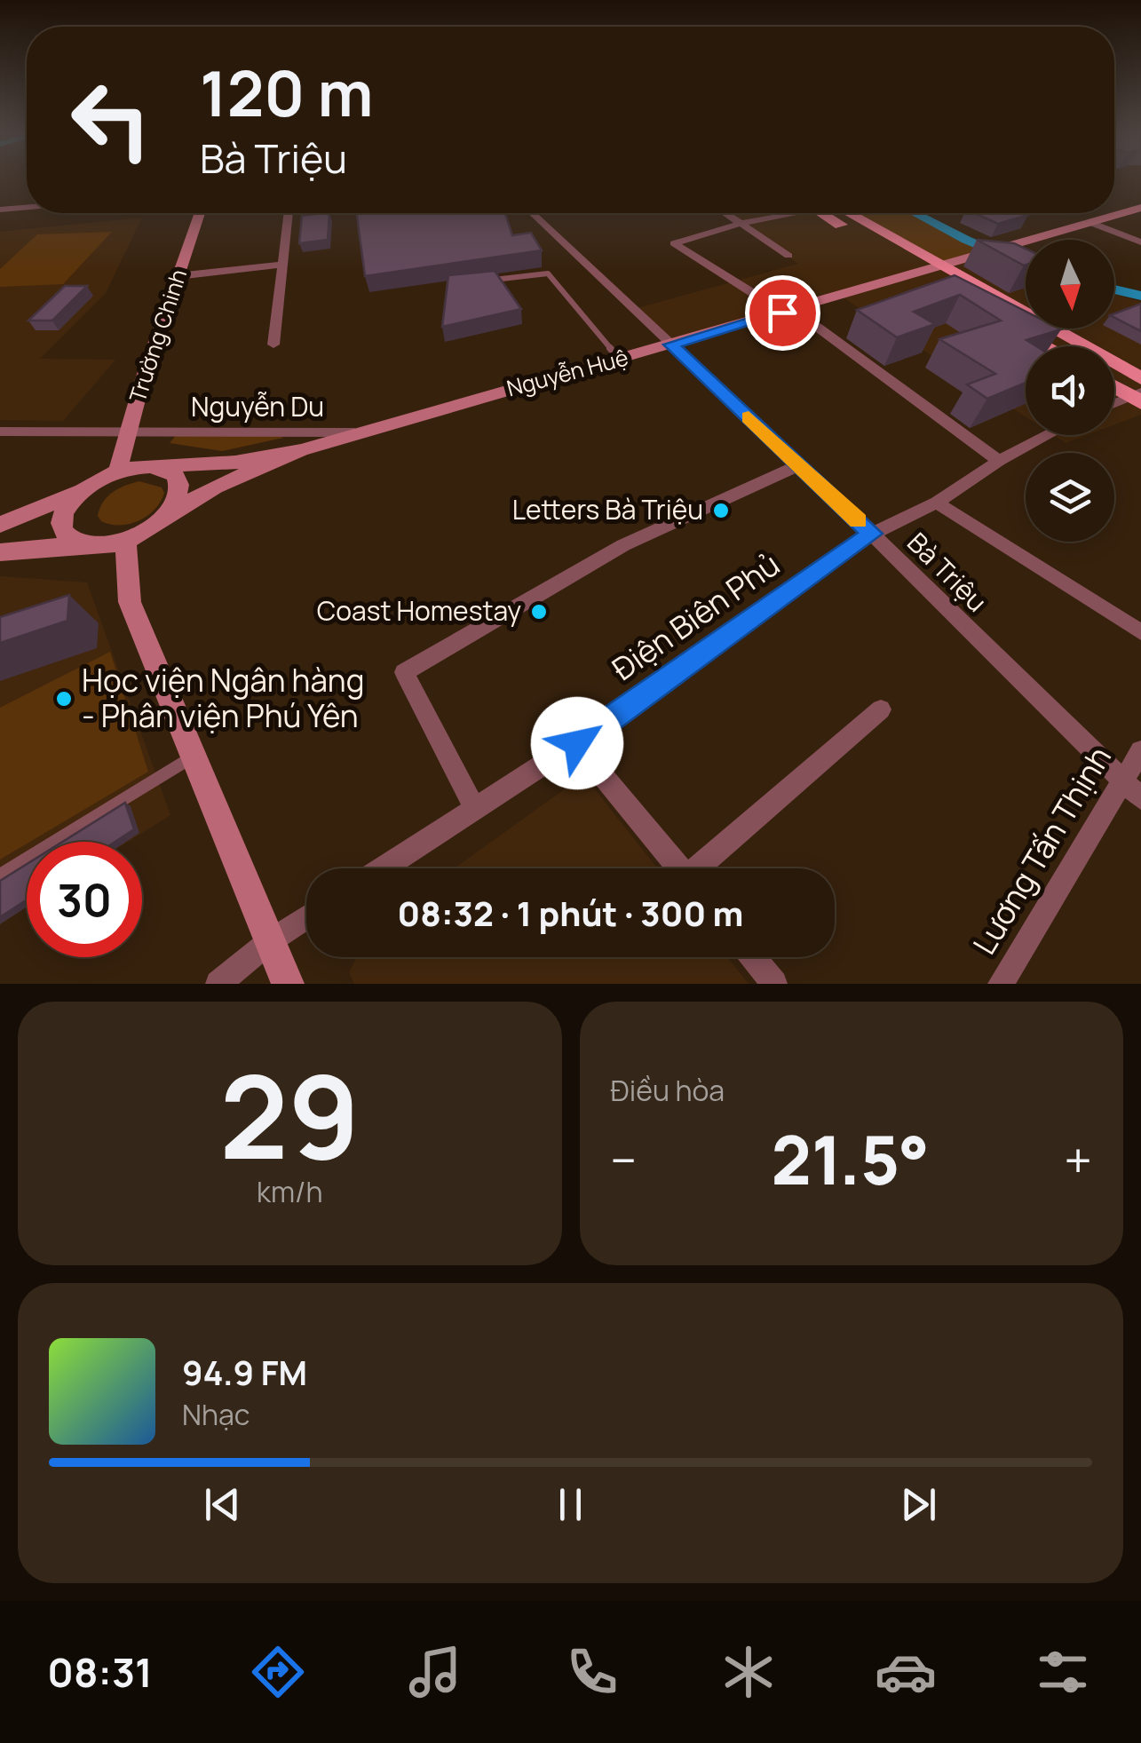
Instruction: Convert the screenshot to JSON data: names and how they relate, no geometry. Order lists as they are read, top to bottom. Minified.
{"streets":{"main road":["Trường Chinh","Nguyễn Huệ"],"street":["Nguyễn Du","Bà Triệu","Điện Biên Phủ","Lương Tấn Thịnh"]},"crossings":[["Trường Chinh","Nguyễn Du"],["Nguyễn Huệ","Nguyễn Du"],["Nguyễn Huệ","Bà Triệu"],["Bà Triệu","Điện Biên Phủ"],["Bà Triệu","Lương Tấn Thịnh"]],"places":["Letters Bà Triệu","Coast Homestay","Học viện Ngân hàng - Phân viện Phú Yên"],"north":"bottom","page":{"turn":["120 m","Bà Triệu"],"limit":"30","trip":"08:32 · 1 phút · 300 m","tile":[["29","km/h"],"Điều hòa"],"heat":["−","21.5°","+"],"song":["94.9 FM","Nhạc"],"tabs":"08:31"}}
